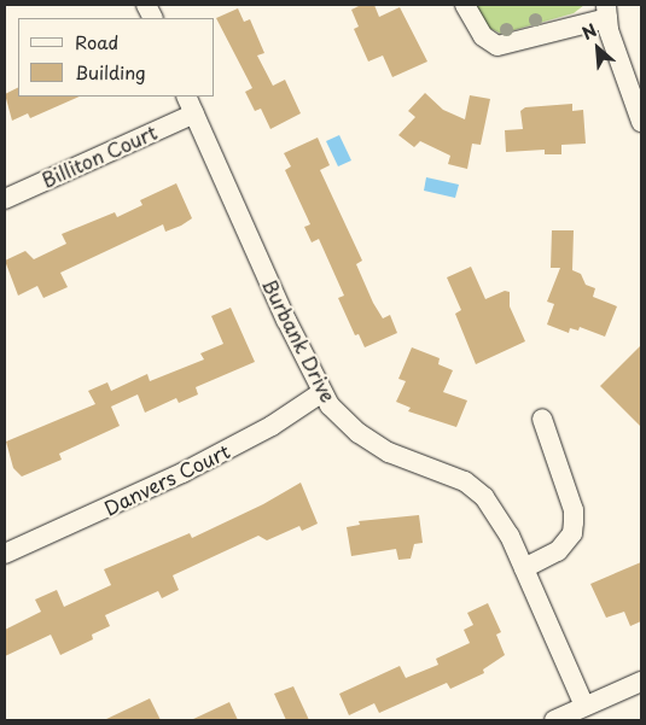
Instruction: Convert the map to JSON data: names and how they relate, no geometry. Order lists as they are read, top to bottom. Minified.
{"streets":{"street":["Billiton Court","Burbank Drive","Danvers Court"]},"crossings":[["Billiton Court","Burbank Drive"],["Burbank Drive","Danvers Court"]],"legend":["Road","Building"],"north":"top left"}
